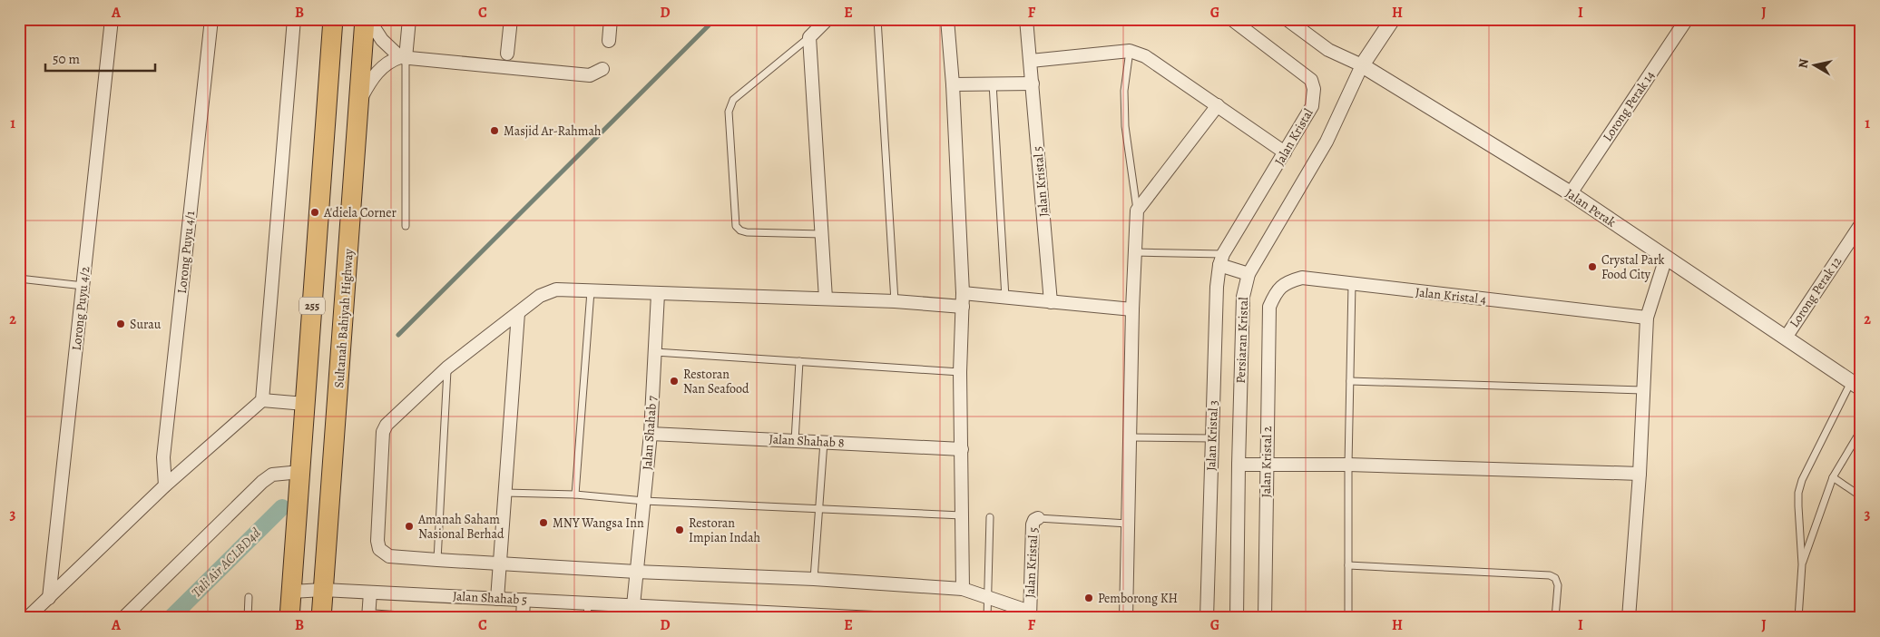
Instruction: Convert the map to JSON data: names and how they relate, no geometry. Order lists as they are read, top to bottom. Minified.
{"streets":{"main road":["255","Sultanah Bahiyah Highway"],"street":["Lorong Perak 14","Jalan Kristal","Jalan Kristal 5","Jalan Perak","Lorong Puyu 4/1","Lorong Perak 12","Jalan Kristal 4","Lorong Puyu 4/2","Persiaran Kristal","Jalan Shahab 7","Jalan Kristal 3","Jalan Shahab 8","Jalan Kristal 2","Jalan Shahab 5"]},"crossings":[["Lorong Perak 14","Jalan Perak"],["Jalan Kristal","Jalan Kristal 3"],["Jalan Perak","Lorong Perak 12"],["Jalan Perak","Persiaran Kristal"],["Jalan Kristal 4","Jalan Kristal 2"],["255","Jalan Shahab 5"],["Sultanah Bahiyah Highway","Jalan Shahab 5"],["Jalan Shahab 7","Jalan Shahab 8"],["Jalan Shahab 7","Jalan Shahab 5"]],"water":["Tali Air ACLBD4d"],"places":["Masjid Ar-Rahmah","A'diela Corner","Crystal Park Food City","Surau","Restoran Nan Seafood","MNY Wangsa Inn","Amanah Saham Nasional Berhad","Restoran Impian Indah","Pemborong KH"],"scale_bar":"50 m","north":"left","grid":{"columns":["A","B","C","D","E","F","G","H","I","J"],"rows":["1","2","3"]}}
